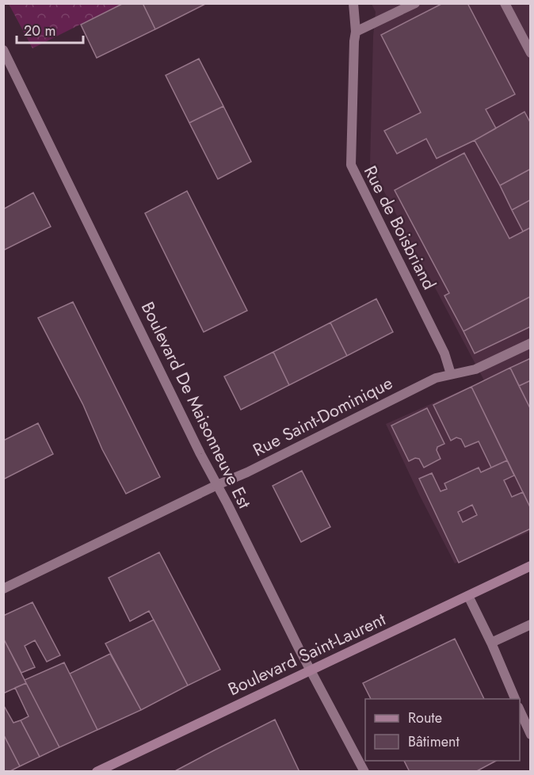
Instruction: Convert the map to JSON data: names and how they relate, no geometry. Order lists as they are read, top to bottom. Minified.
{"streets":{"main road":["Boulevard Saint-Laurent"],"street":["Rue de Boisbriand","Boulevard De Maisonneuve Est","Rue Saint-Dominique"]},"crossings":[["Rue de Boisbriand","Rue Saint-Dominique"],["Boulevard De Maisonneuve Est","Rue Saint-Dominique"],["Boulevard De Maisonneuve Est","Boulevard Saint-Laurent"]],"legend":["Route","Bâtiment"],"scale_bar":"20 m"}
